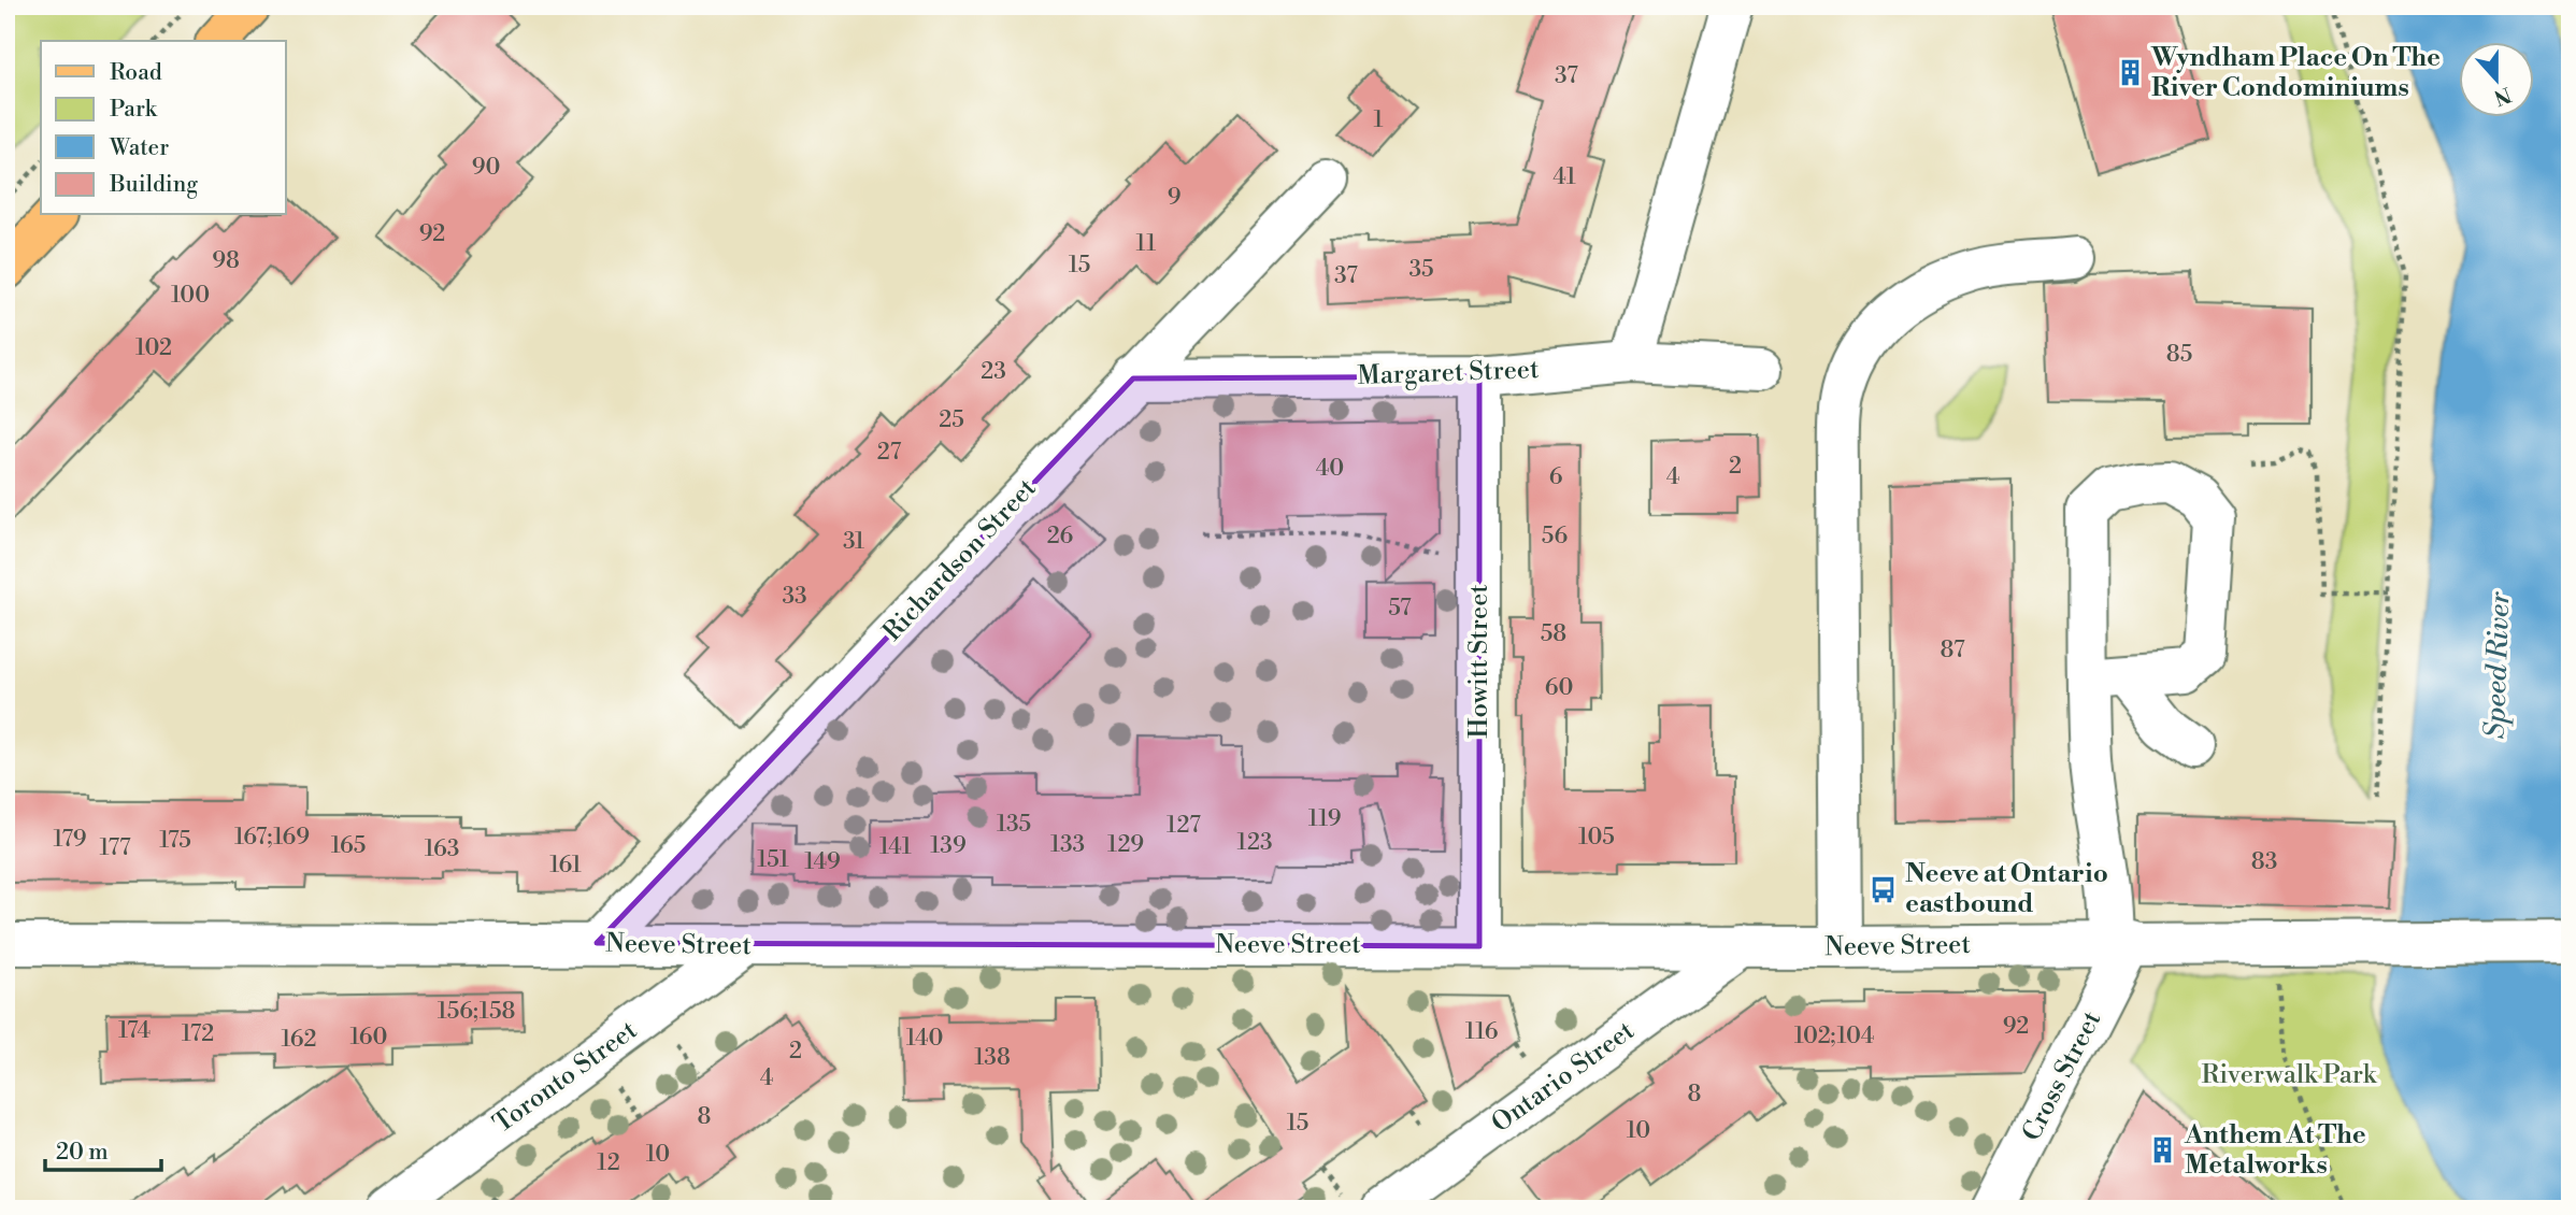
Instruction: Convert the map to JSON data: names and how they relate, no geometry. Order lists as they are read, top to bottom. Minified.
{"streets":{"street":["Margaret Street","Richardson Street","Howitt Street","Neeve Street","Cross Street","Toronto Street","Ontario Street"]},"crossings":[["Margaret Street","Richardson Street"],["Margaret Street","Howitt Street"],["Richardson Street","Neeve Street"],["Howitt Street","Neeve Street"],["Neeve Street","Cross Street"],["Neeve Street","Toronto Street"],["Neeve Street","Ontario Street"]],"water":["Speed River"],"parks":["Riverwalk Park"],"places":{"building":["Wyndham Place On The River Condominiums","Anthem At The Metalworks"],"bus stop":["Neeve at Ontario eastbound"]},"house_numbers":["37","1","90","41","9","92","11","98","15","35","37","100","102","85","23","25","27","2","40","6","4","26","56","31","33","57","58","87","60","119","135","127","167;169","105","179","175","123","133","129","165","139","141","177","163","151","149","83","161","156;158","92","174","116","172","102;104","160","140","162","2","138","4","8","8","15","10","10","12"],"legend":["Road","Park","Water","Building"],"scale_bar":"20 m","north":"bottom"}
